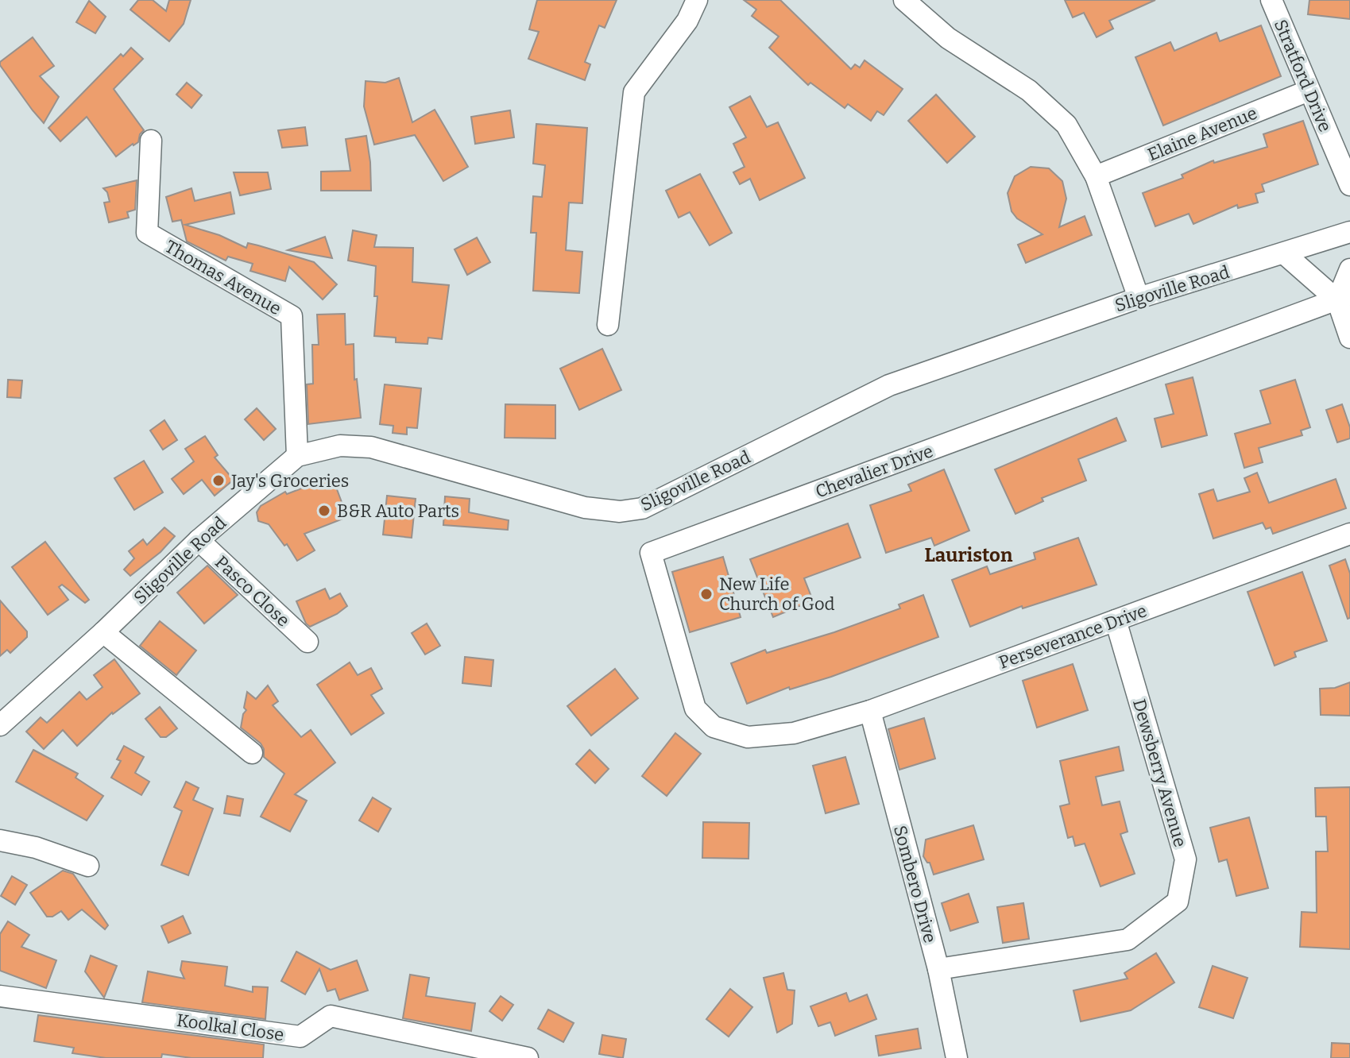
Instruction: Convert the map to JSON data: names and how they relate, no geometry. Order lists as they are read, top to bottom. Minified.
{"streets":{"street":["Stratford Drive","Elaine Avenue","Thomas Avenue","Sligoville Road","Chevalier Drive","Pasco Close","Perseverance Drive","Dewsberry Avenue","Sombero Drive","Koolkal Close"]},"crossings":[["Stratford Drive","Elaine Avenue"],["Thomas Avenue","Sligoville Road"],["Sligoville Road","Pasco Close"],["Chevalier Drive","Perseverance Drive"],["Perseverance Drive","Dewsberry Avenue"],["Perseverance Drive","Sombero Drive"],["Dewsberry Avenue","Sombero Drive"]],"districts":["Lauriston"],"places":["Jay's Groceries","B&R Auto Parts","New Life Church of God"]}
